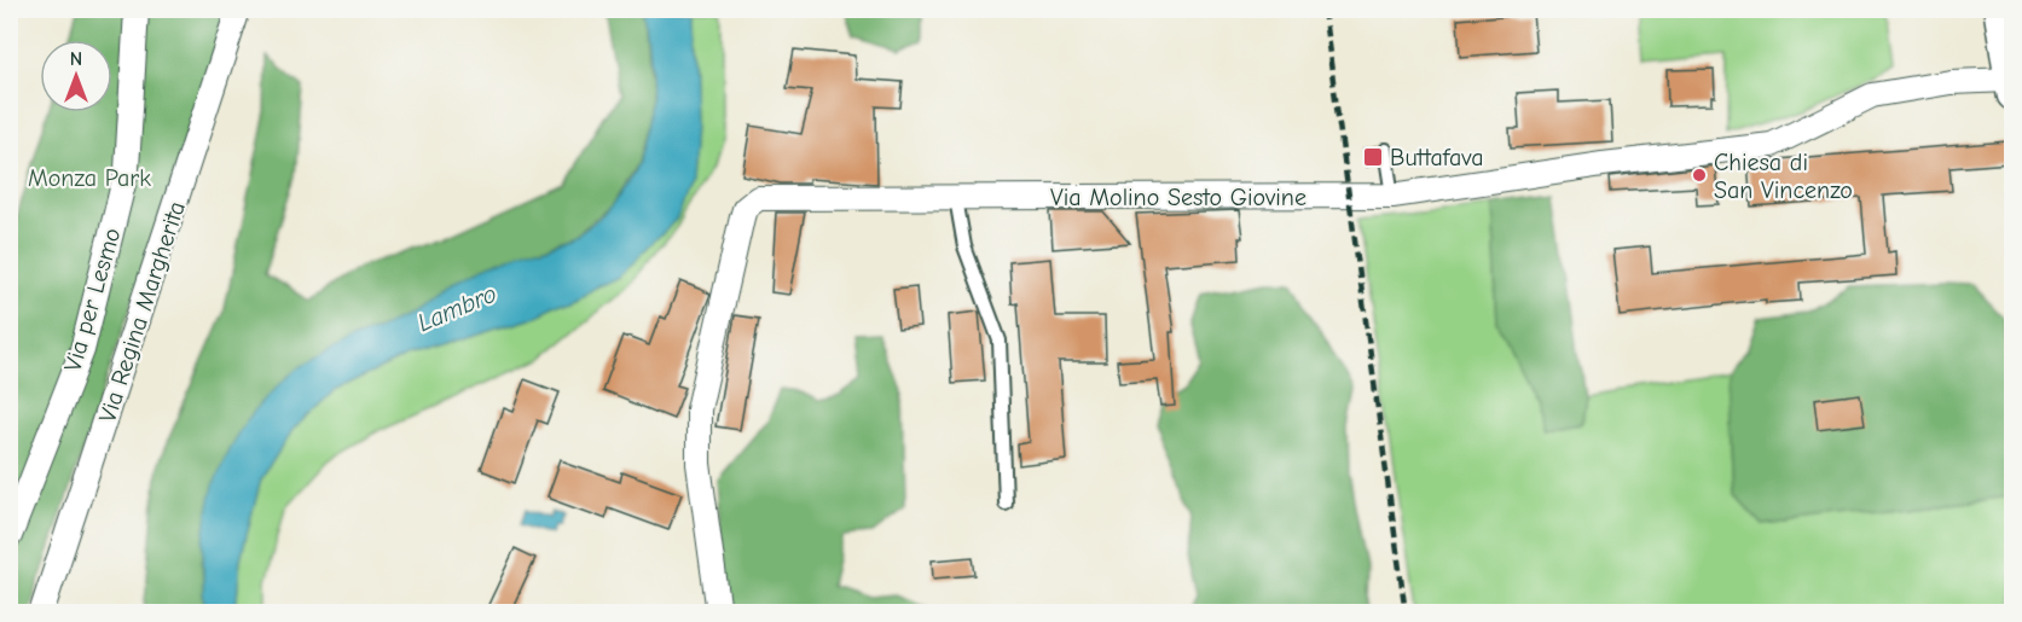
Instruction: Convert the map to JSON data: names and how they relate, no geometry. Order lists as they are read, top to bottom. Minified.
{"streets":{"street":["Via Molino Sesto Giovine","Via per Lesmo","Via Regina Margherita"]},"water":["Lambro"],"parks":["Monza Park"],"places":{"transit":["Buttafava"],"other":["Chiesa di San Vincenzo"]},"north":"top"}
